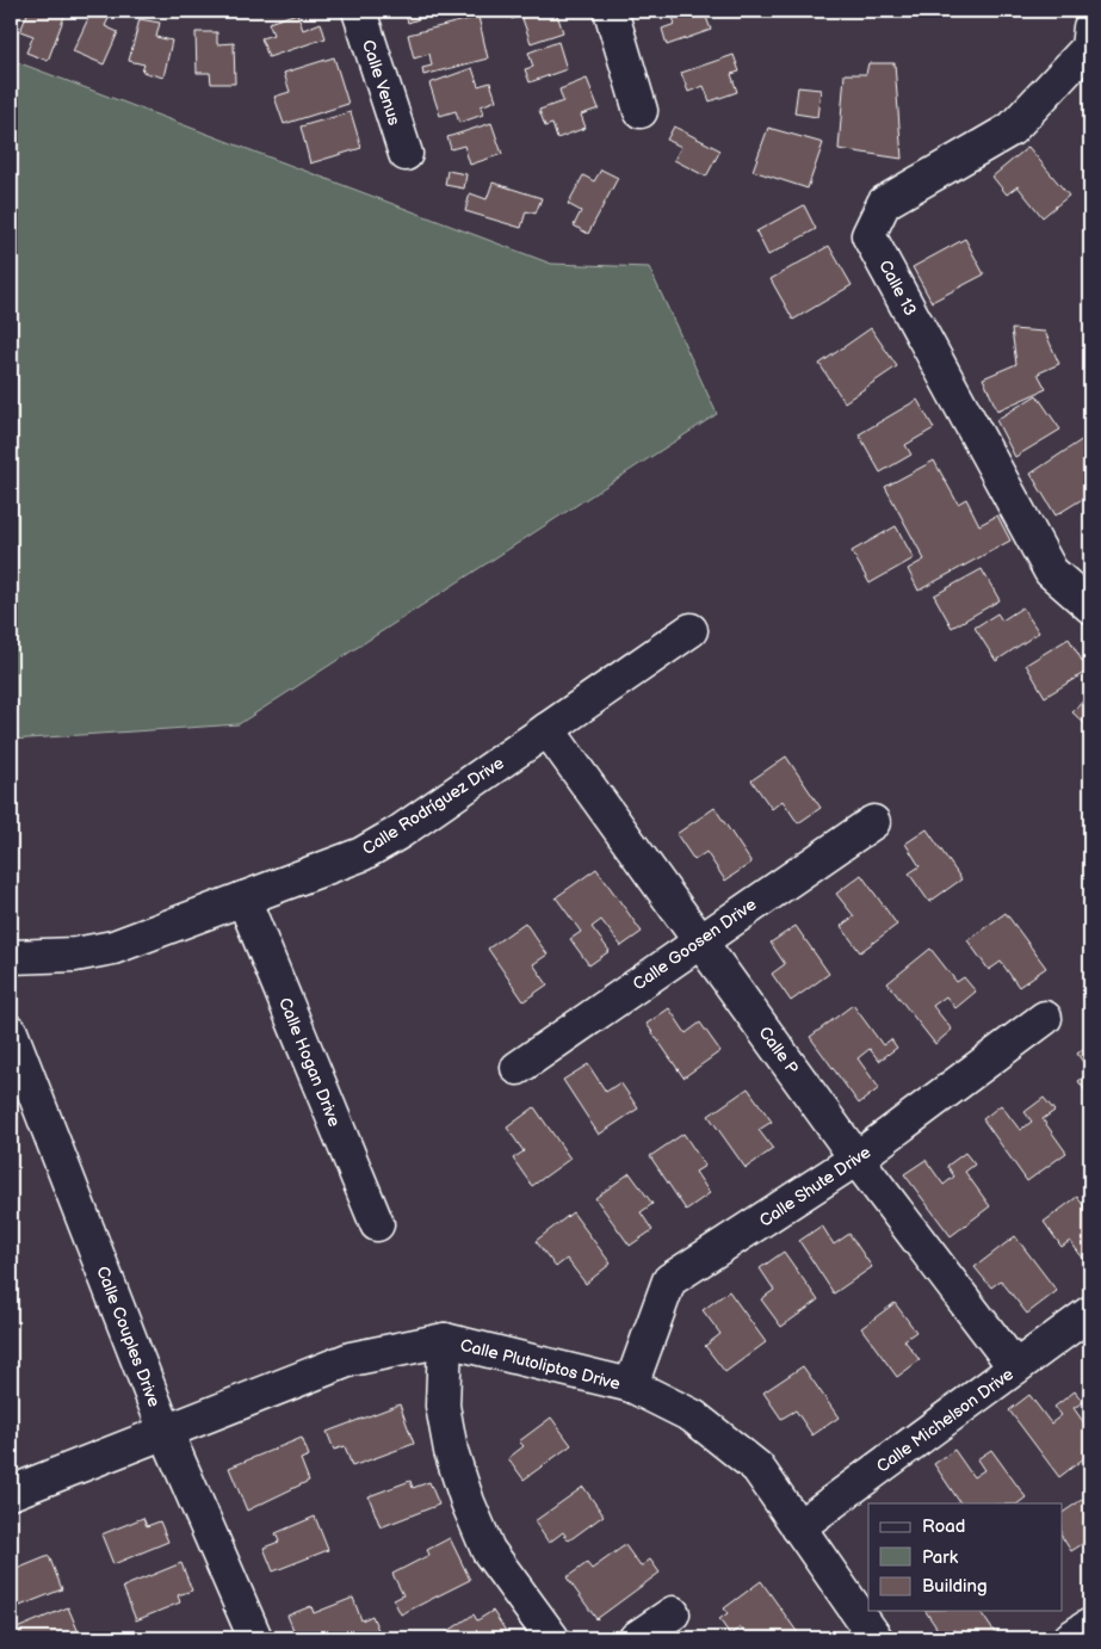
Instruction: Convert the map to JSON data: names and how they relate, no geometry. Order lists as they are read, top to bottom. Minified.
{"streets":{"street":["Calle Venus","Calle 13","Calle Rodríguez Drive","Calle Goosen Drive","Calle P","Calle Hogan Drive","Calle Shute Drive","Calle Couples Drive","Calle Plutoliptos Drive","Calle Michelson Drive"]},"crossings":[["Calle Rodríguez Drive","Calle P"],["Calle Rodríguez Drive","Calle Hogan Drive"],["Calle Goosen Drive","Calle P"],["Calle P","Calle Shute Drive"],["Calle P","Calle Michelson Drive"],["Calle Shute Drive","Calle Plutoliptos Drive"],["Calle Couples Drive","Calle Plutoliptos Drive"],["Calle Plutoliptos Drive","Calle Michelson Drive"]],"legend":["Road","Park","Building"]}
